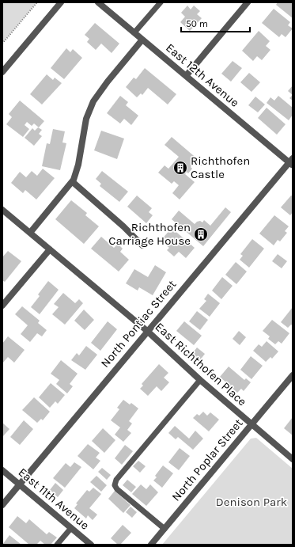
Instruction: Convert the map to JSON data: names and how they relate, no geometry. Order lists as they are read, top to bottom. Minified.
{"streets":{"street":["East 12th Avenue","North Pontiac Street","East Richthofen Place","North Poplar Street","East 11th Avenue"]},"crossings":[["East 12th Avenue","North Pontiac Street"],["North Pontiac Street","East Richthofen Place"],["North Pontiac Street","East 11th Avenue"],["East Richthofen Place","North Poplar Street"]],"parks":["Denison Park"],"places":{"building":["Richthofen Castle","Richthofen Carriage House"]},"scale_bar":"50 m"}
